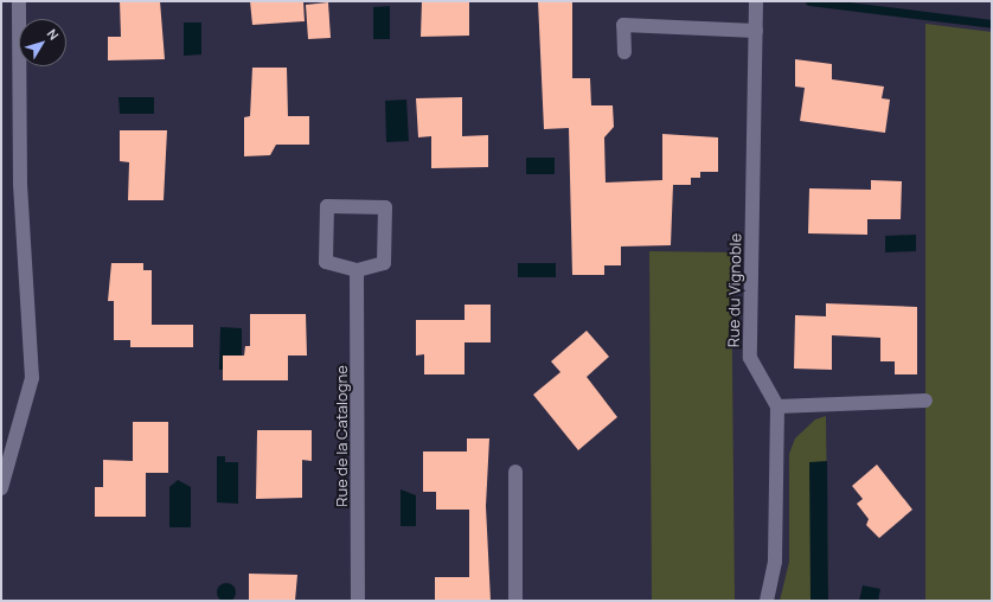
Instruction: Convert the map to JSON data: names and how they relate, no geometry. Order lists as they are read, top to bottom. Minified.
{"streets":{"street":["Rue du Vignoble","Rue de la Catalogne"]},"north":"top right"}
